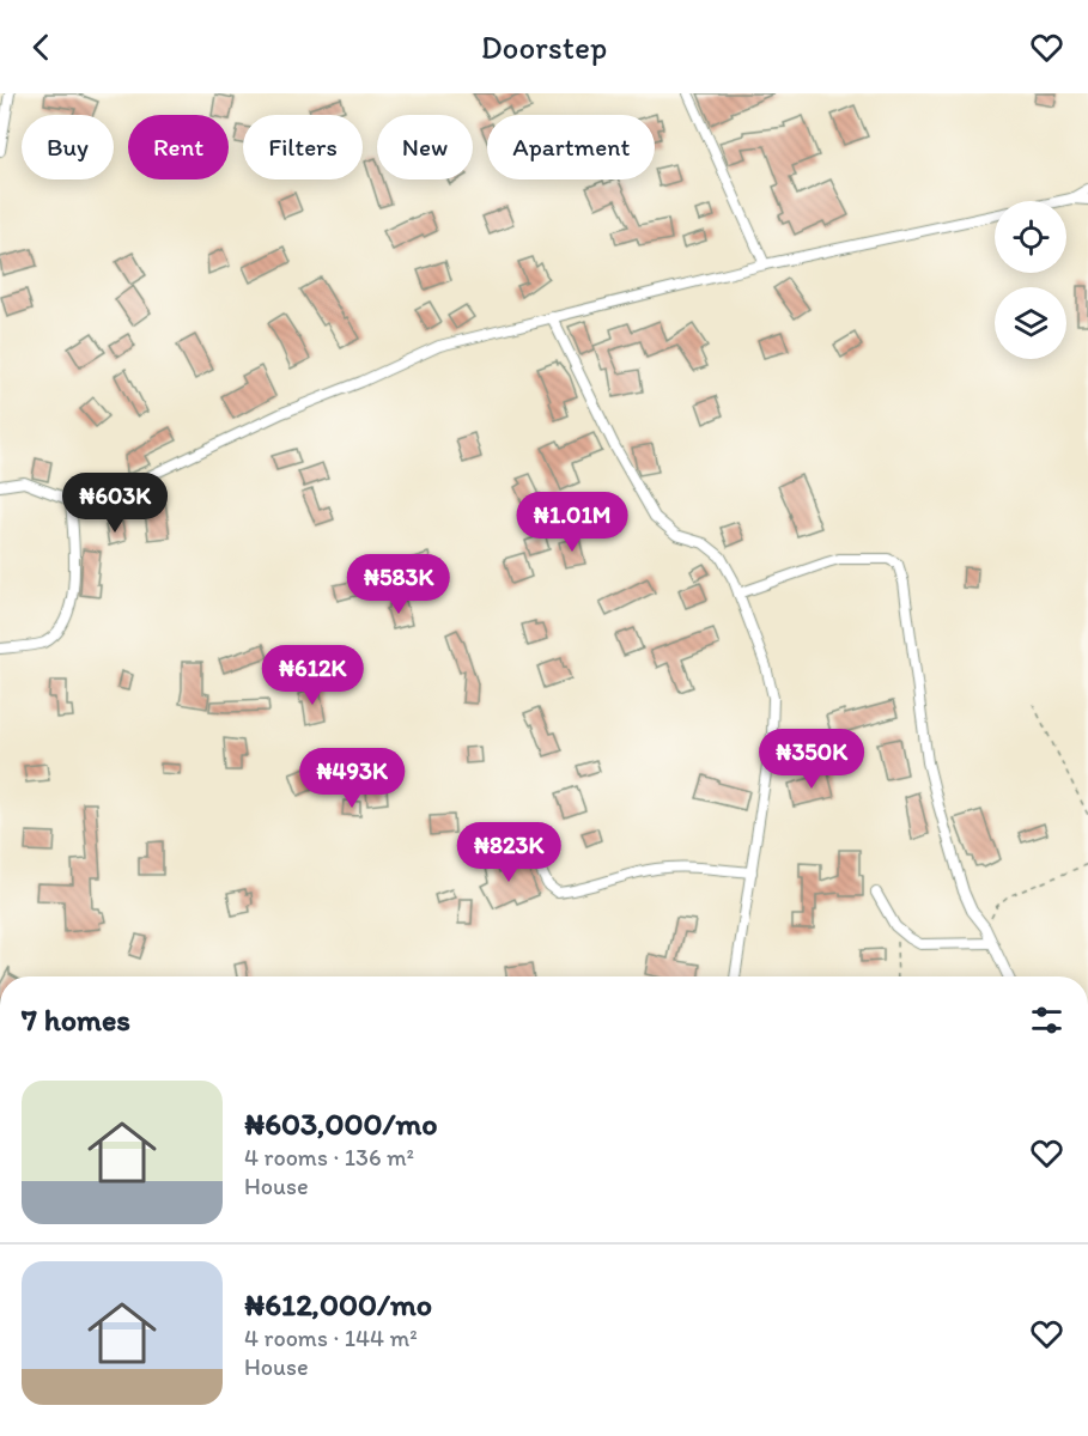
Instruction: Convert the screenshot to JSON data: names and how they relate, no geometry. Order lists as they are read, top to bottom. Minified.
{"page":{"header":"Doorstep","chip":["Buy","Rent","Filters","New","Apartment"],"price":["₦603K","₦1.01M","₦583K","₦612K","₦350K","₦493K","₦823K"],"heading":"7 homes","list":[{"name":"₦603,000/mo","note":"4 rooms · 136 m² · House"},{"name":"₦612,000/mo","note":"4 rooms · 144 m² · House"}]}}
